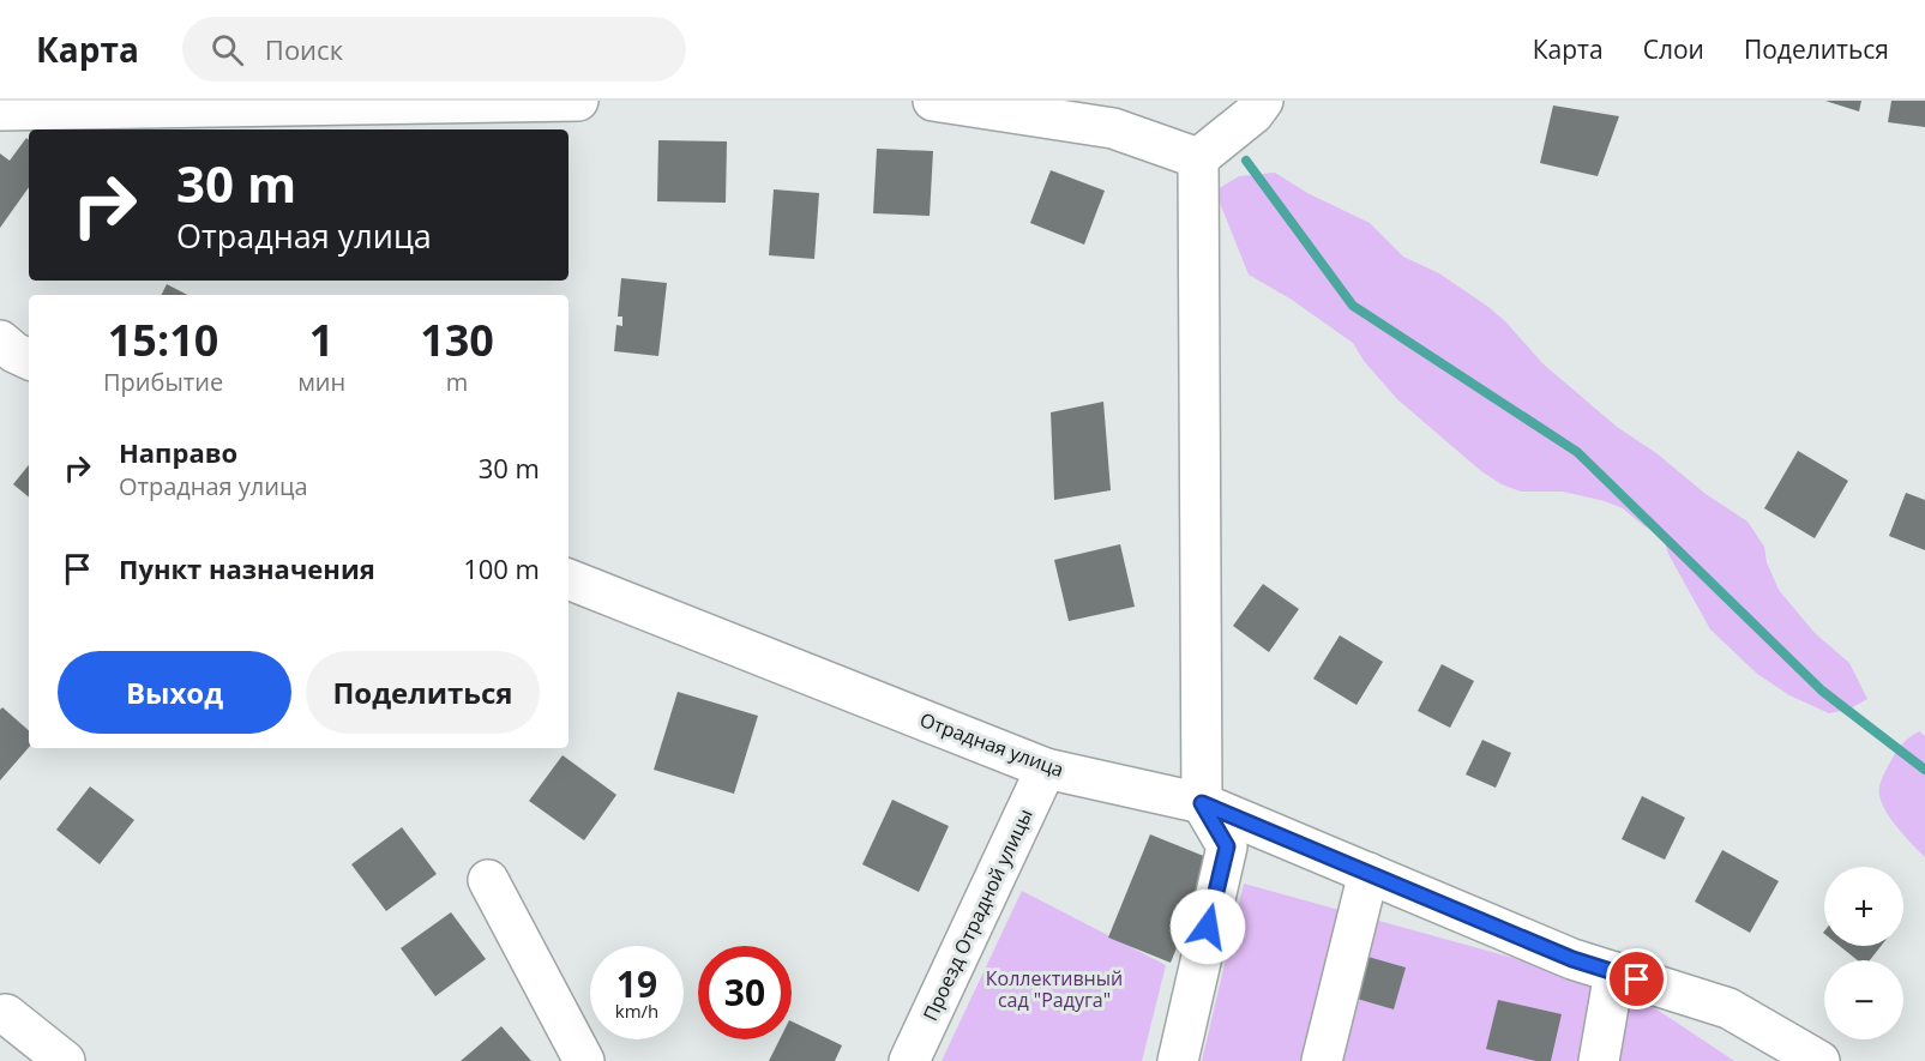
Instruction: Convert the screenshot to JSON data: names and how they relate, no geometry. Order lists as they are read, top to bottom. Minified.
{"streets":{"street":["Отрадная улица","Проезд Отрадной улицы"]},"crossings":[["Отрадная улица","Проезд Отрадной улицы"]],"parks":["Коллективный сад \"Радуга\""],"page":{"header":"Карта","search":"Поиск","nav":["Карта","Слои","Поделиться"],"turn":["30 m","Отрадная улица"],"eta":["15:10","Прибытие","1","мин","130","m"],"list":[{"name":"Направо","note":"Отрадная улица","value":"30 m"},{"name":"Пункт назначения","value":"100 m"}],"buttons":["Выход","Поделиться"],"map_buttons":["+","−"],"speed":"19 km/h","limit":"30"}}
